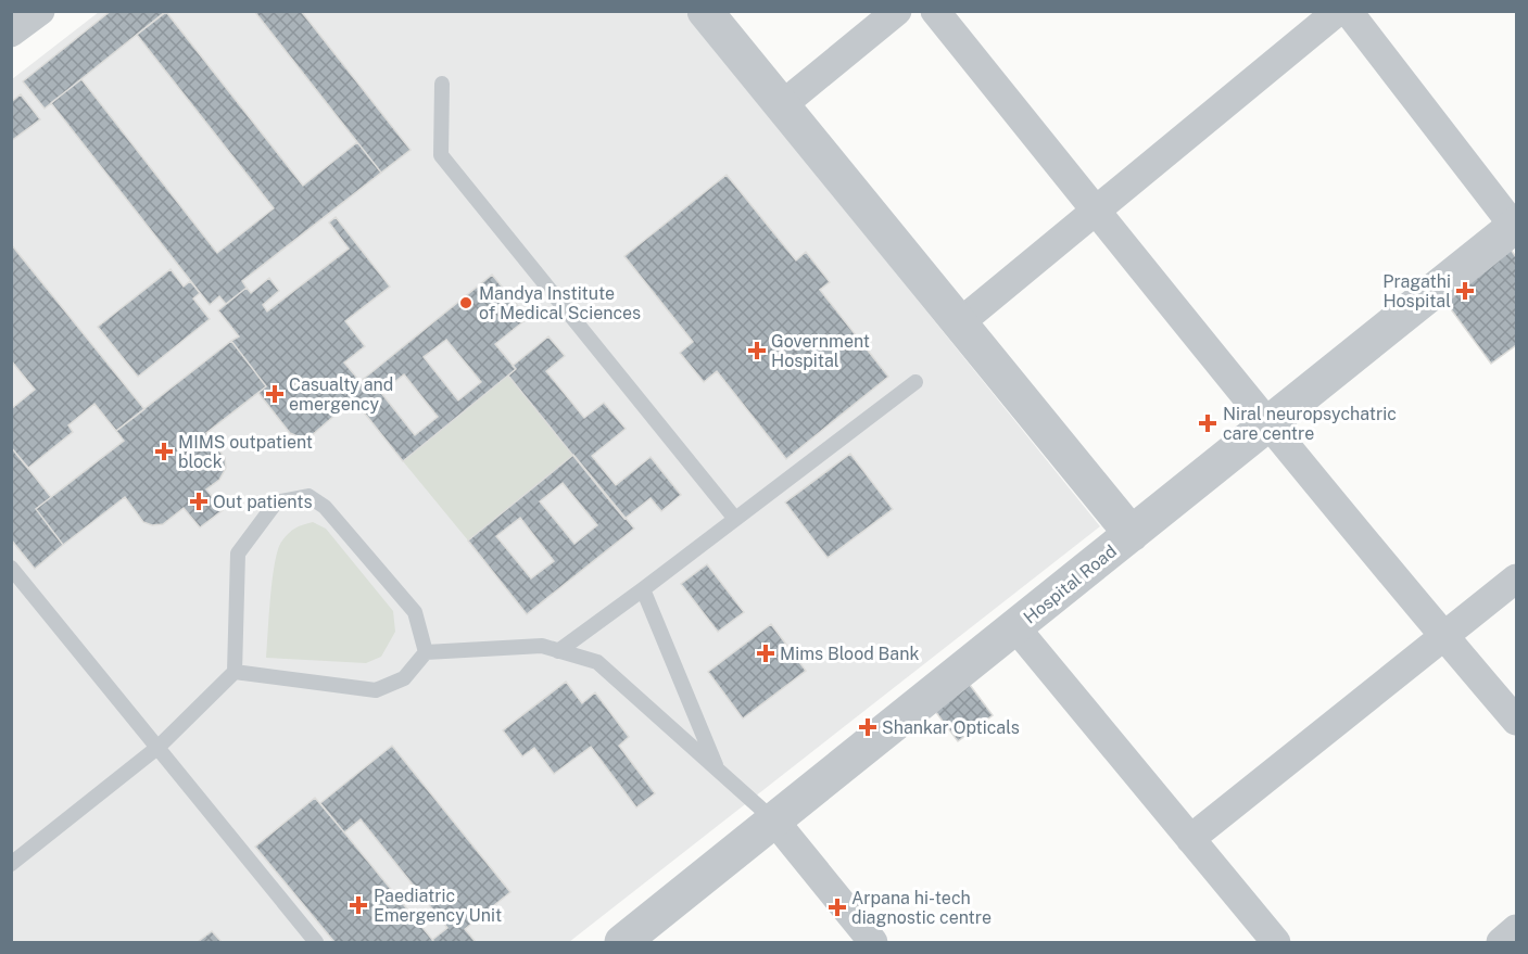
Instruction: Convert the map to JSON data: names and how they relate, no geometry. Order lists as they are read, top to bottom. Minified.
{"streets":{"street":["Hospital Road"]},"places":{"health":["Pragathi Hospital","Government Hospital","Casualty and emergency","Niral neuropsychatric care centre","MIMS outpatient block","Out patients","Mims Blood Bank","Shankar Opticals","Paediatric Emergency Unit","Arpana hi-tech diagnostic centre"],"other":["Mandya Institute of Medical Sciences"]}}
